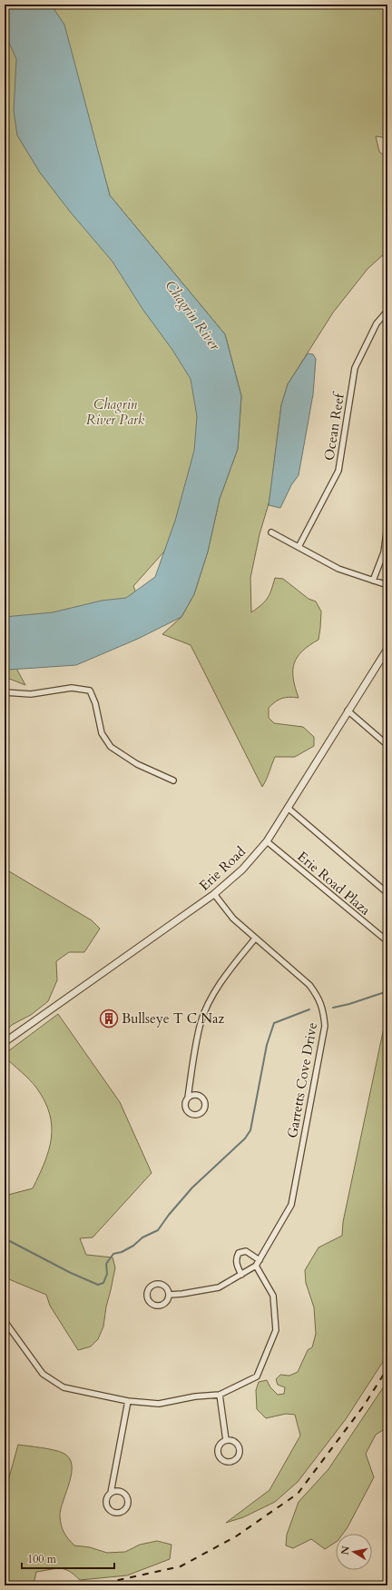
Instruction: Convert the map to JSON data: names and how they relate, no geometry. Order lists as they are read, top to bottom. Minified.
{"streets":{"street":["Ocean Reef","Erie Road","Erie Road Plaza","Garretts Cove Drive"]},"crossings":[["Erie Road","Erie Road Plaza"],["Erie Road","Garretts Cove Drive"]],"water":["Chagrin River"],"parks":["Chagrin River Park"],"places":{"building":["Bullseye T C Naz"]},"scale_bar":"100 m","north":"left"}
